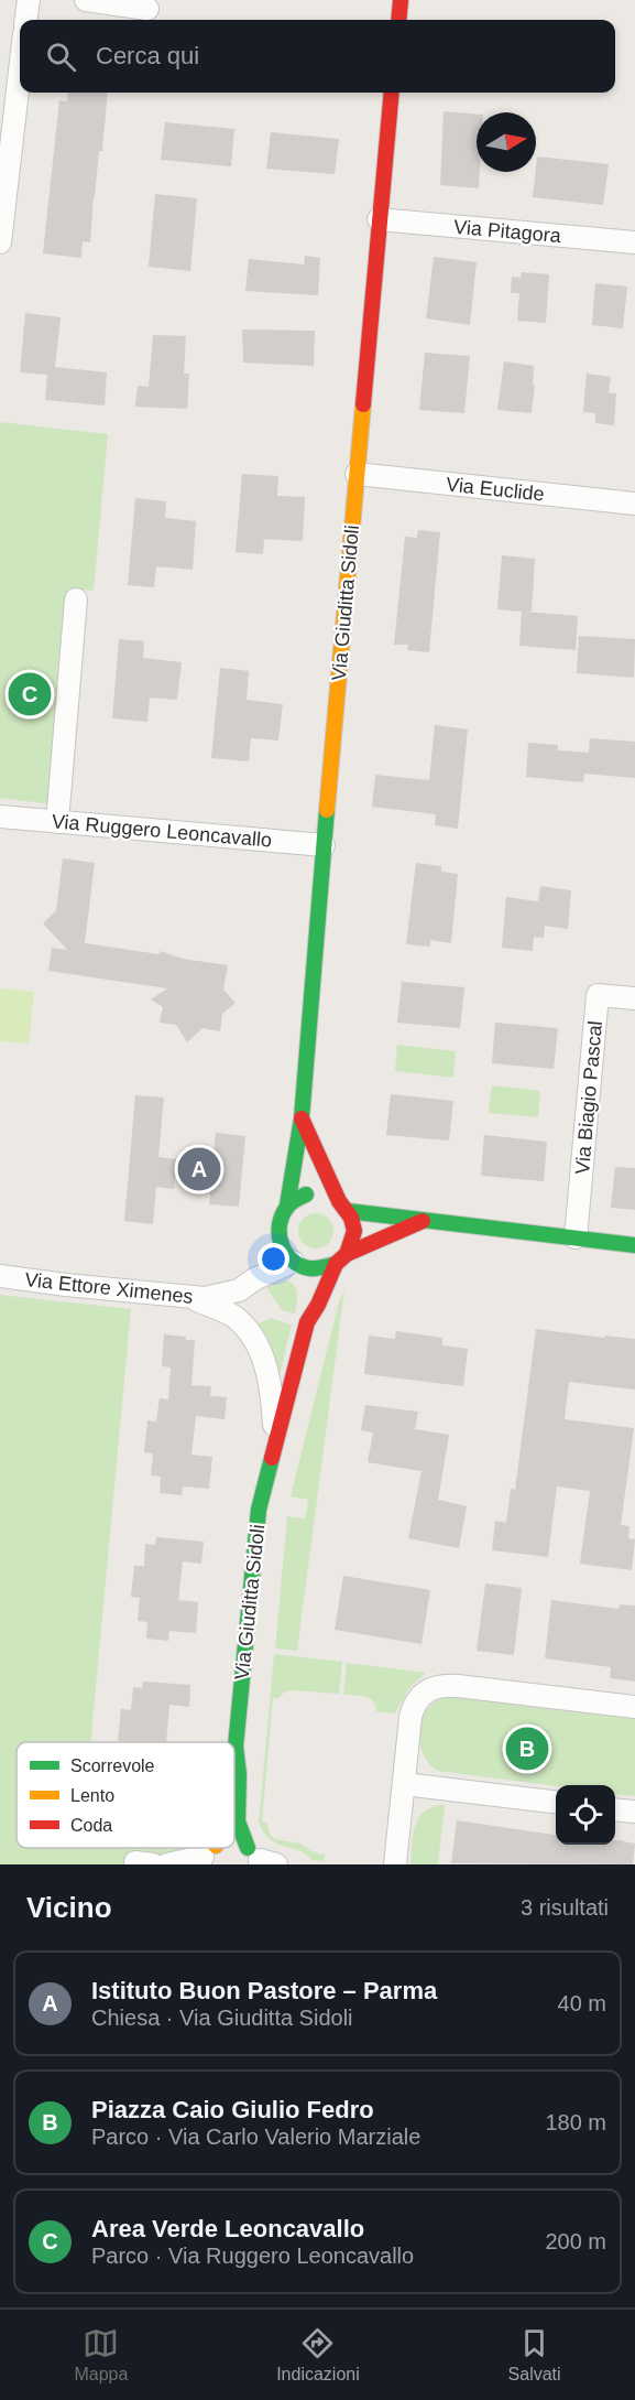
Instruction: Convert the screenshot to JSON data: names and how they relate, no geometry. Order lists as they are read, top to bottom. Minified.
{"streets":{"street":["Via Pitagora","Via Euclide","Via Giuditta Sidoli","Via Ruggero Leoncavallo","Via Biagio Pascal","Via Ettore Ximenes"]},"crossings":[["Via Pitagora","Via Giuditta Sidoli"],["Via Euclide","Via Giuditta Sidoli"],["Via Giuditta Sidoli","Via Ruggero Leoncavallo"],["Via Giuditta Sidoli","Via Ettore Ximenes"]],"legend":["Scorrevole","Lento","Coda"],"north":"right","page":{"search":"Cerca qui","pins":["C","A","B"],"heading":["Vicino","3 risultati"],"list":[{"mark":"A","name":"Istituto Buon Pastore – Parma","note":"Chiesa · Via Giuditta Sidoli","value":"40 m"},{"mark":"B","name":"Piazza Caio Giulio Fedro","note":"Parco · Via Carlo Valerio Marziale","value":"180 m"},{"mark":"C","name":"Area Verde Leoncavallo","note":"Parco · Via Ruggero Leoncavallo","value":"200 m"}],"nav":["Mappa","Indicazioni","Salvati"]}}
